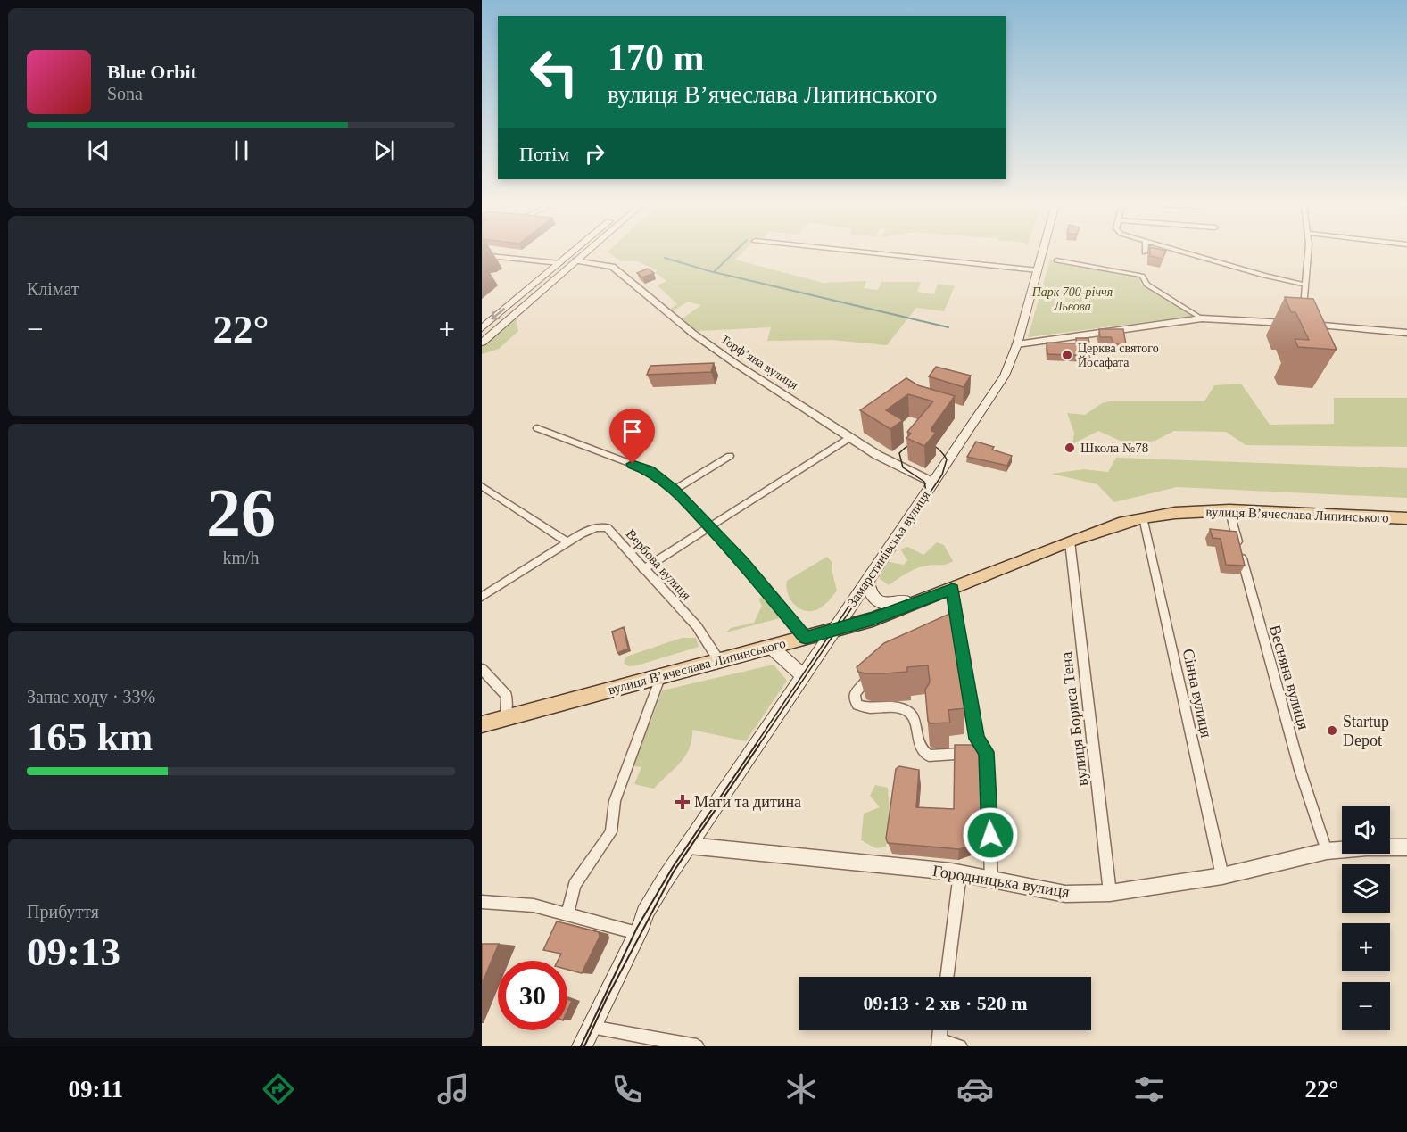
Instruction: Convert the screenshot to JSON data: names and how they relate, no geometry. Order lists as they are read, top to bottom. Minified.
{"streets":{"main road":["вулиця Вʼячеслава Липинського","Замарстинівська вулиця"],"street":["Торфʼяна вулиця","Вербова вулиця","Весняна вулиця","Сінна вулиця","вулиця Бориса Тена","Городницька вулиця"]},"crossings":[["Торфʼяна вулиця","Замарстинівська вулиця"],["вулиця Вʼячеслава Липинського","Замарстинівська вулиця"],["вулиця Вʼячеслава Липинського","Вербова вулиця"],["вулиця Вʼячеслава Липинського","Весняна вулиця"],["вулиця Вʼячеслава Липинського","Сінна вулиця"],["вулиця Вʼячеслава Липинського","вулиця Бориса Тена"],["Замарстинівська вулиця","Городницька вулиця"],["Весняна вулиця","Городницька вулиця"],["Сінна вулиця","Городницька вулиця"],["вулиця Бориса Тена","Городницька вулиця"]],"parks":["Парк 700-річчя Львова"],"places":{"other":["Церква святого Йосафата","Школа №78","Startup Depot"],"health":["Мати та дитина"]},"page":{"turn":["170 m","вулиця Вʼячеслава Липинського"],"song":["Blue Orbit","Sona"],"then":"Потім","tile":["Клімат",["26","km/h"],["Запас ходу · 33%","165 km"],["Прибуття","09:13"]],"heat":["−","22°","+"],"map_buttons":["+","−"],"limit":"30","trip":"09:13 · 2 хв · 520 m","tabs":["09:11","22°"]}}
